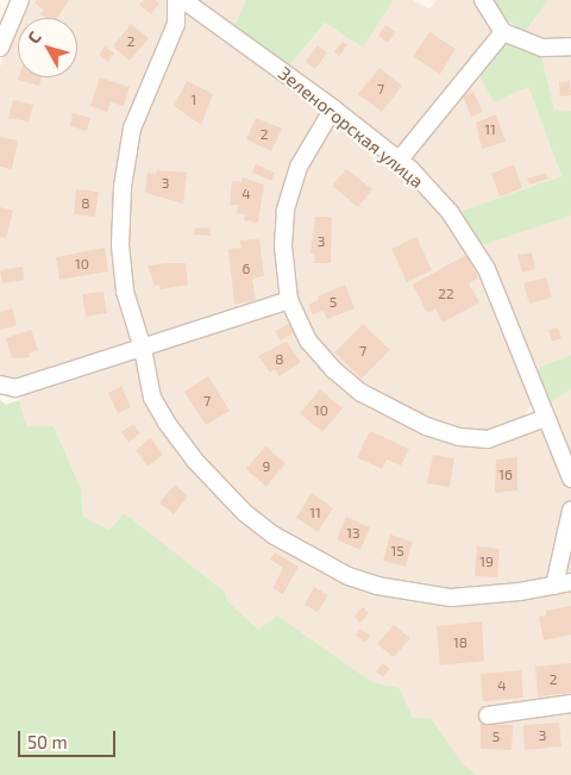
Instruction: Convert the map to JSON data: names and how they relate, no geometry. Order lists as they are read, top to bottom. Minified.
{"streets":{"street":["Зеленогорская улица"]},"house_numbers":["2","7","1","11","2","3","4","8","3","10","6","22","5","7","8","7","10","9","16","11","13","15","19","18","2","4","3","5"],"scale_bar":"50 m","north":"top left"}
